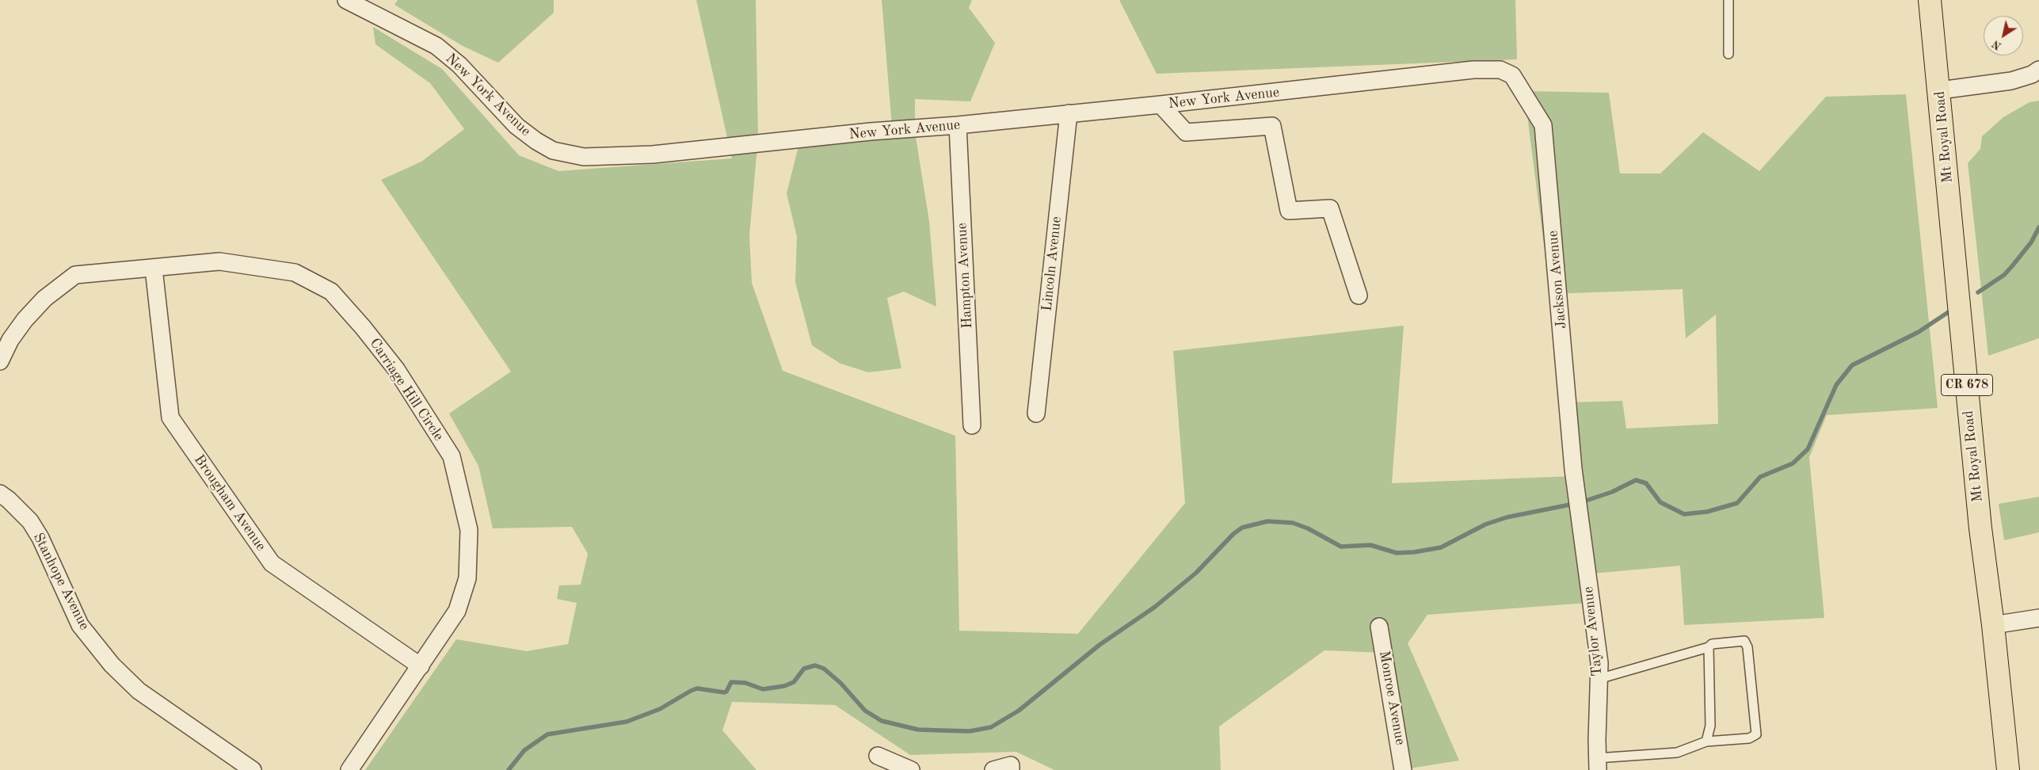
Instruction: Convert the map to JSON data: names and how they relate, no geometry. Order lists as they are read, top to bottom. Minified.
{"streets":{"main road":["Mt Royal Road","CR 678"],"street":["New York Avenue","Lincoln Avenue","Hampton Avenue","Jackson Avenue","Carriage Hill Circle","Brougham Avenue","Stanhope Avenue","Taylor Avenue","Monroe Avenue"]},"crossings":[["New York Avenue","Lincoln Avenue"],["New York Avenue","Hampton Avenue"],["New York Avenue","Jackson Avenue"],["Jackson Avenue","Taylor Avenue"],["Carriage Hill Circle","Brougham Avenue"]],"north":"bottom left"}
